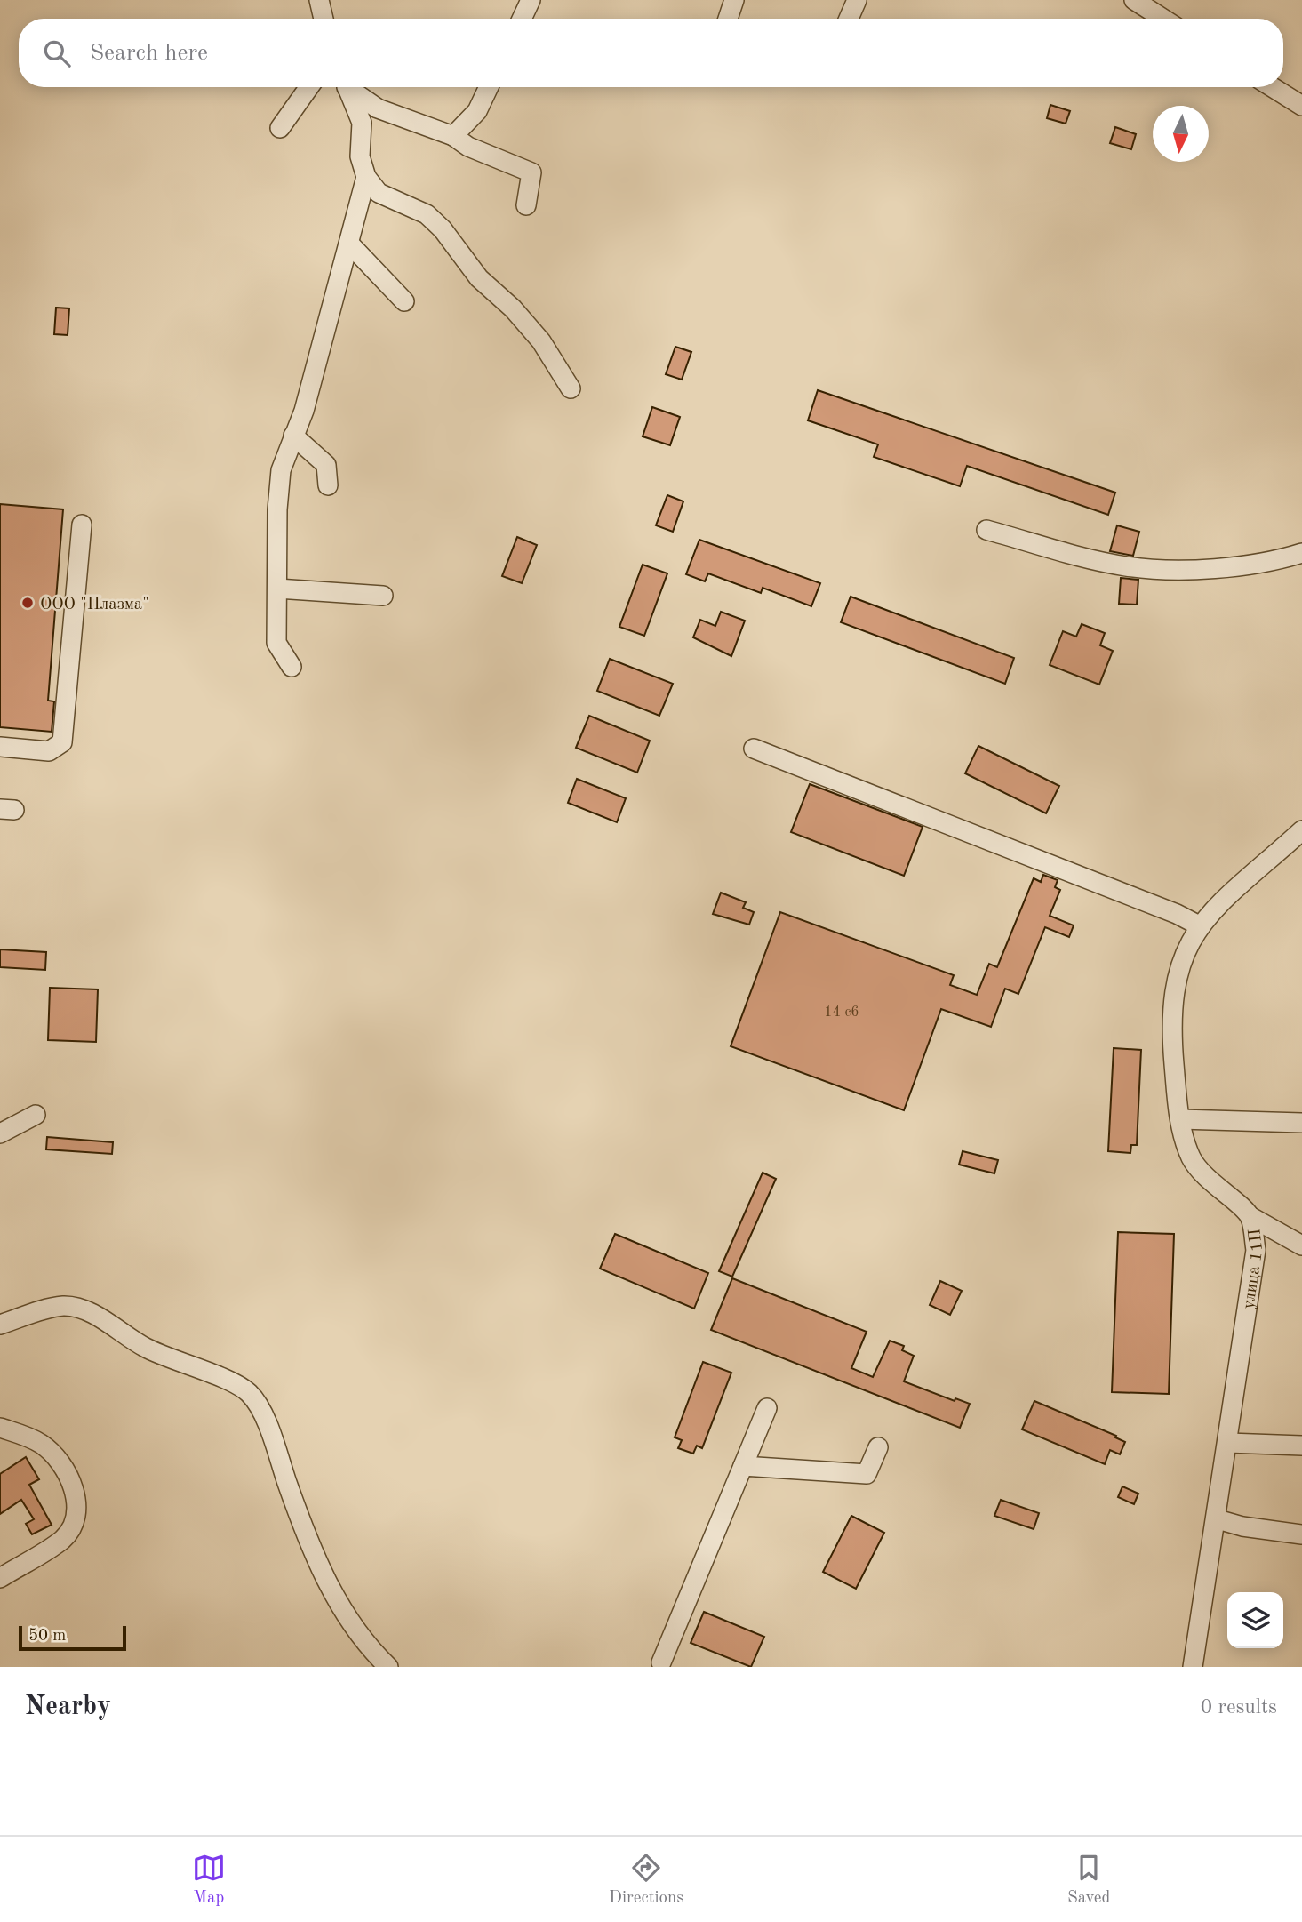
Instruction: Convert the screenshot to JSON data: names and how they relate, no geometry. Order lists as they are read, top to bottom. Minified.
{"streets":{"street":["улица 11П"]},"places":["ООО \"Плазма\""],"house_numbers":["14 с6"],"scale_bar":"50 m","north":"bottom","page":{"search":"Search here","scale":"50 m","heading":["Nearby","0 results"],"nav":["Map","Directions","Saved"]}}
